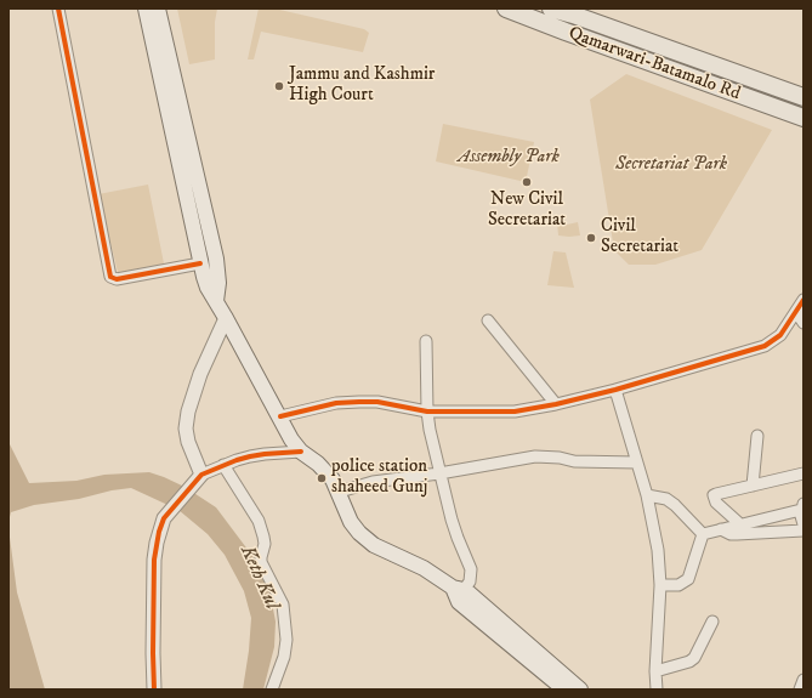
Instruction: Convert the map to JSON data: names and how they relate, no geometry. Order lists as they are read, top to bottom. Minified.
{"streets":{"main road":["Qamarwari-Batamalo Rd"]},"water":["Keth Kul"],"parks":["Assembly Park","Secretariat Park"],"places":["Jammu and Kashmir High Court","New Civil Secretariat","Civil Secretariat","police station shaheed Gunj"]}
